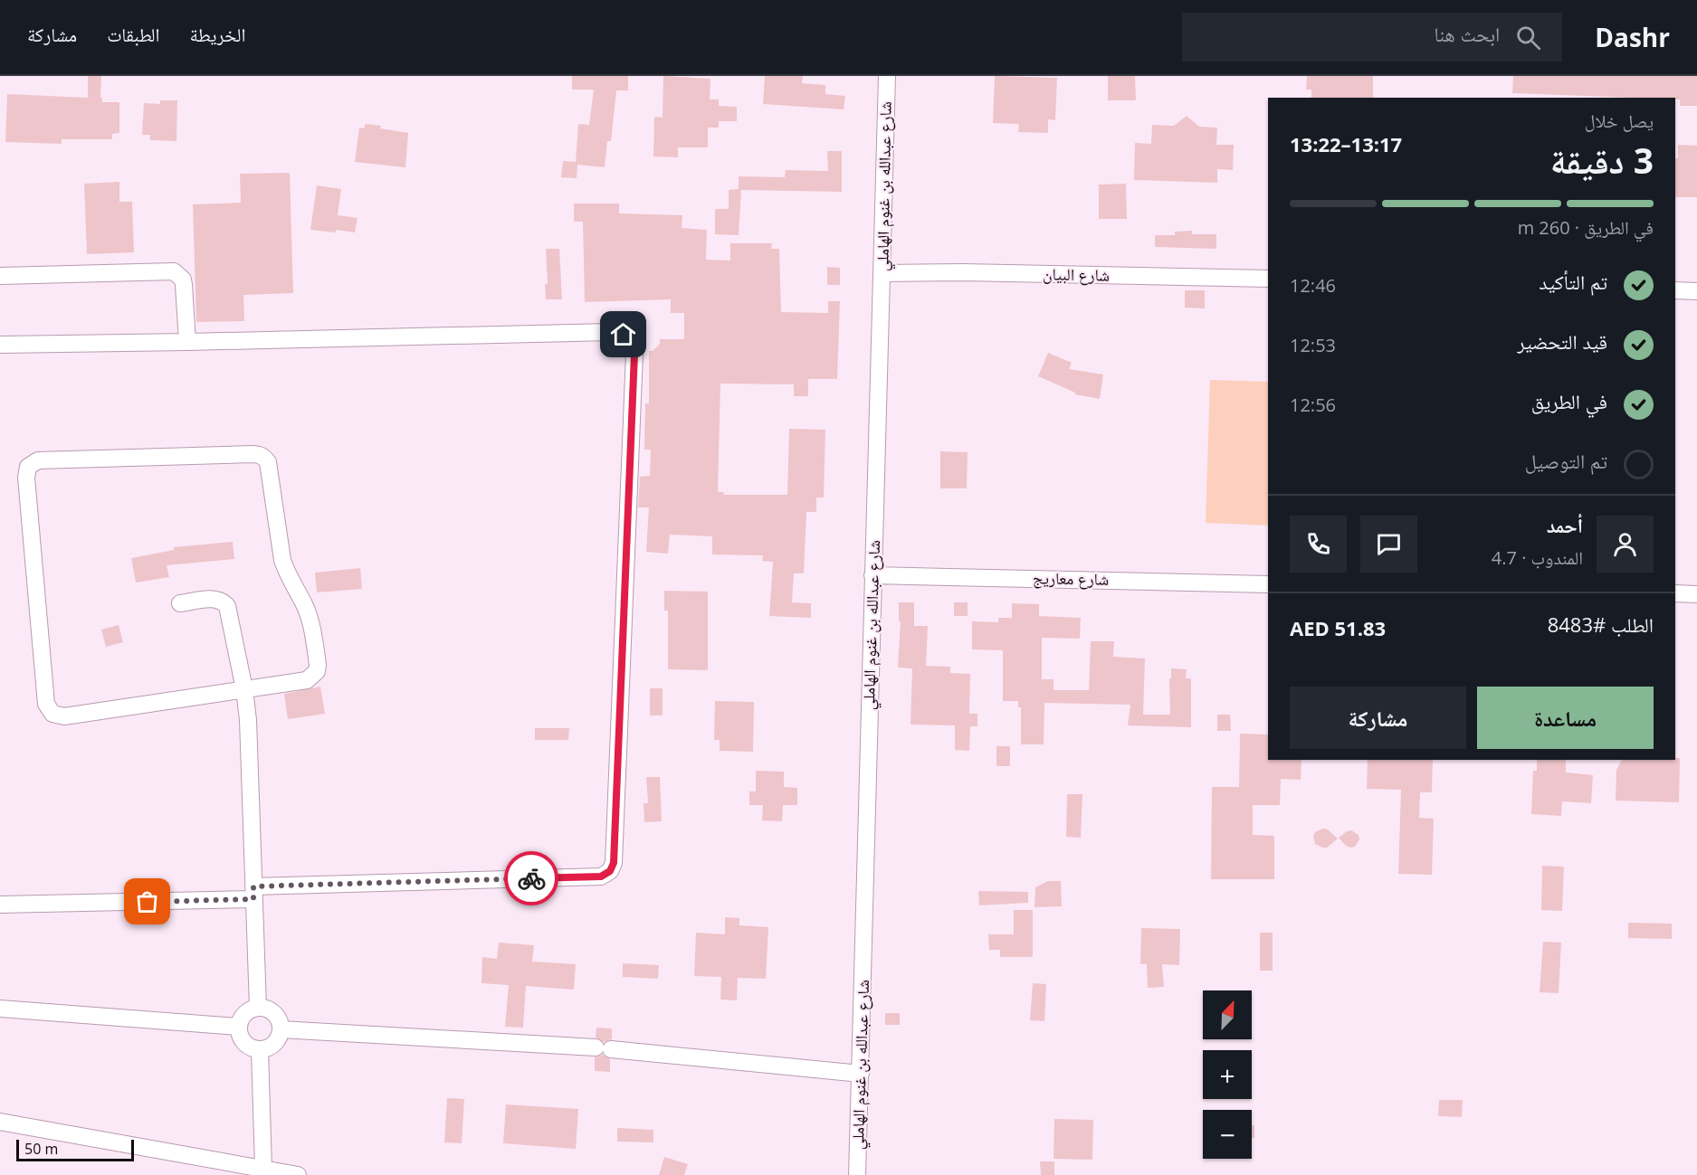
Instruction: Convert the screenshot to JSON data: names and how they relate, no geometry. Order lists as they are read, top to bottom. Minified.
{"streets":{"street":["شارع عبدالله بن غنوم الهاملي","شارع البيان","شارع معاريج"]},"crossings":[["شارع عبدالله بن غنوم الهاملي","شارع البيان"],["شارع عبدالله بن غنوم الهاملي","شارع معاريج"]],"scale_bar":"50 m","north":"top right","page":{"header":"Dashr","search":"ابحث هنا","nav":["الخريطة","الطبقات","مشاركة"],"heading":["3 دقيقة","يصل خلال","13:17–13:22"],"panel":["أحمد","المندوب · 4.7","الطلب #8483","AED 51.83"],"bar":"في الطريق · 260 m","list":[["تم التأكيد","12:46"],["قيد التحضير","12:53"],["في الطريق","12:56"],"تم التوصيل"],"buttons":["مساعدة","مشاركة"],"map_buttons":["+","−"],"scale":"50 m"}}
